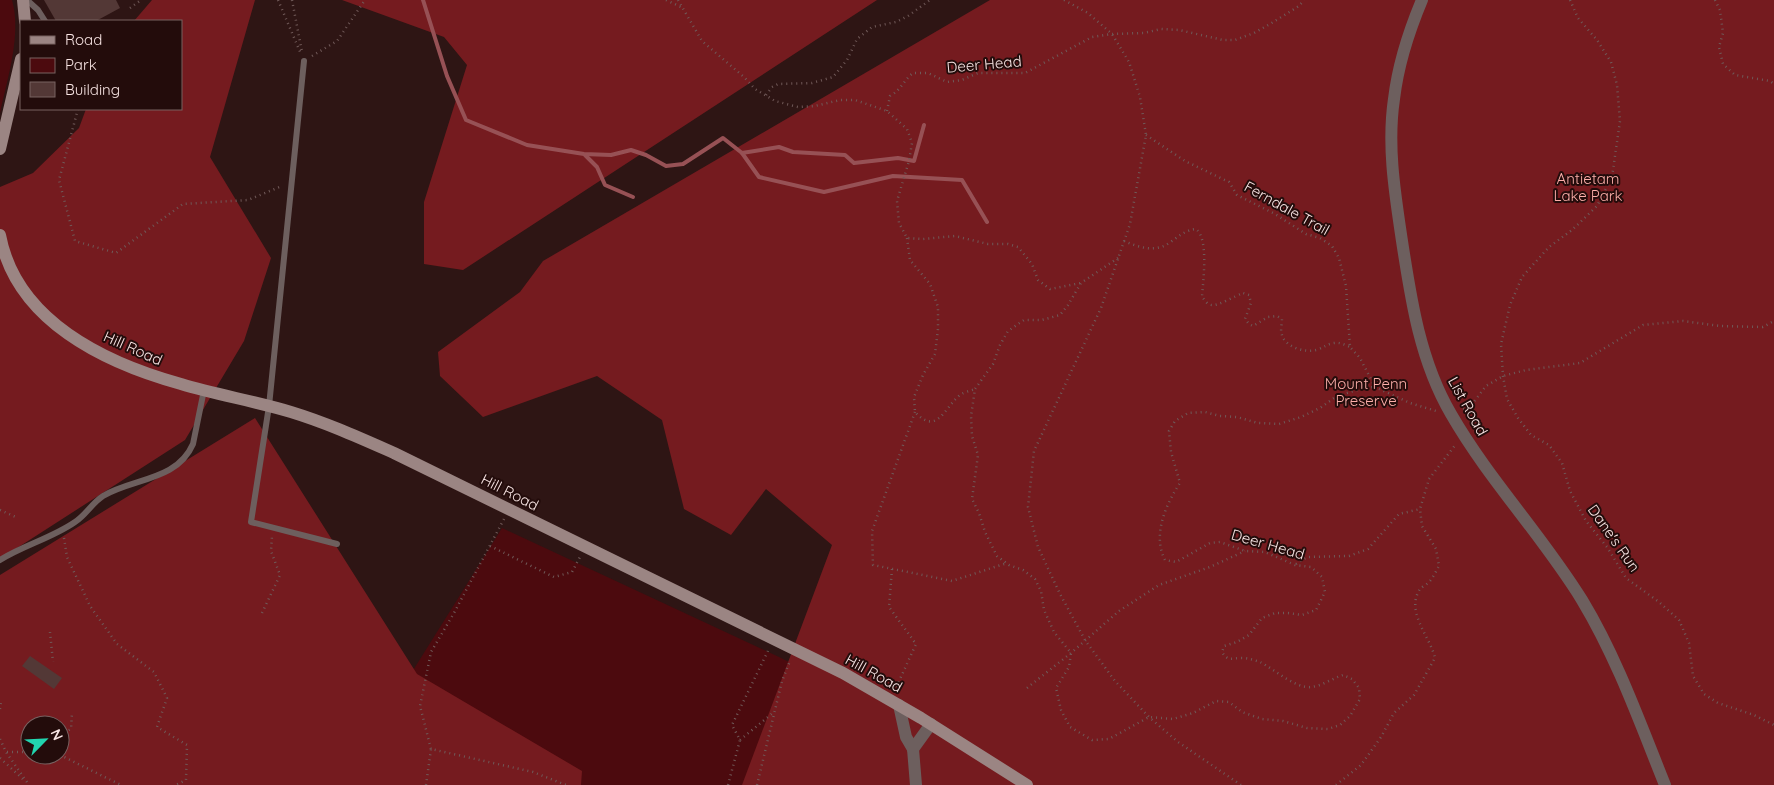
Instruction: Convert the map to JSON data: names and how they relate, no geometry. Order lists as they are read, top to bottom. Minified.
{"streets":{"street":["Hill Road","List Road"],"path":["Deer Head","Ferndale Trail","Dane's Run"]},"parks":["Antietam Lake Park","Mount Penn Preserve"],"legend":["Road","Park","Building"],"north":"top right"}
